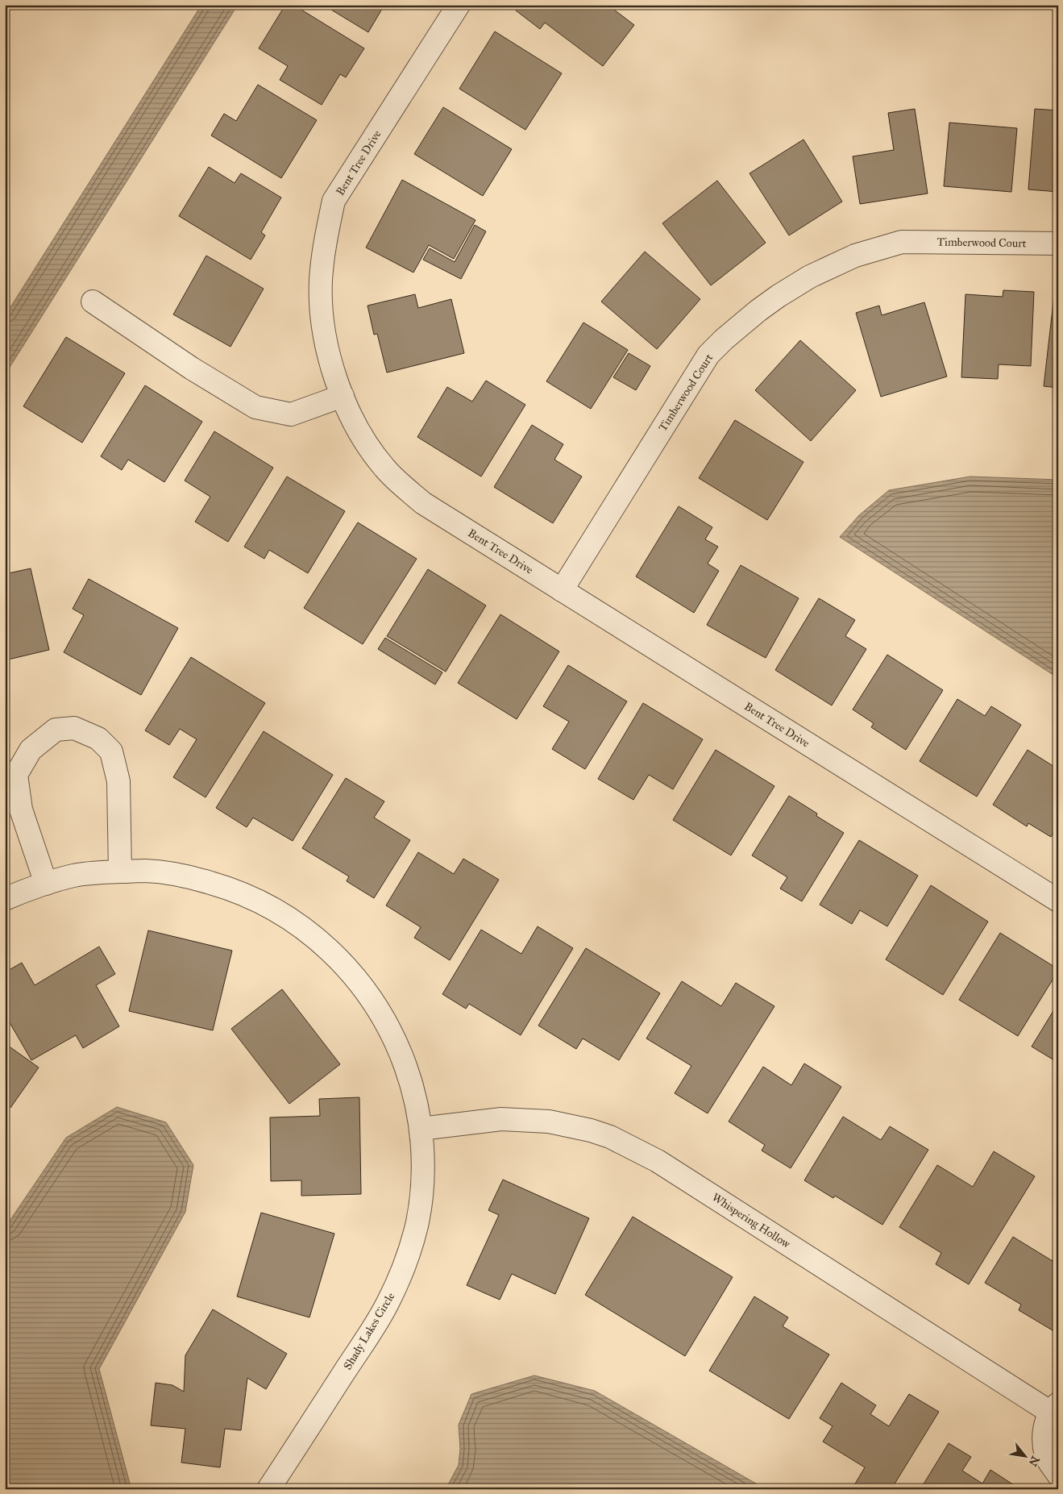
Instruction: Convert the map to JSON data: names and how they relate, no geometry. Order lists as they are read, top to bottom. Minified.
{"streets":{"street":["Bent Tree Drive","Timberwood Court","Whispering Hollow","Shady Lakes Circle"]},"crossings":[["Bent Tree Drive","Timberwood Court"],["Whispering Hollow","Shady Lakes Circle"]],"north":"bottom right"}
